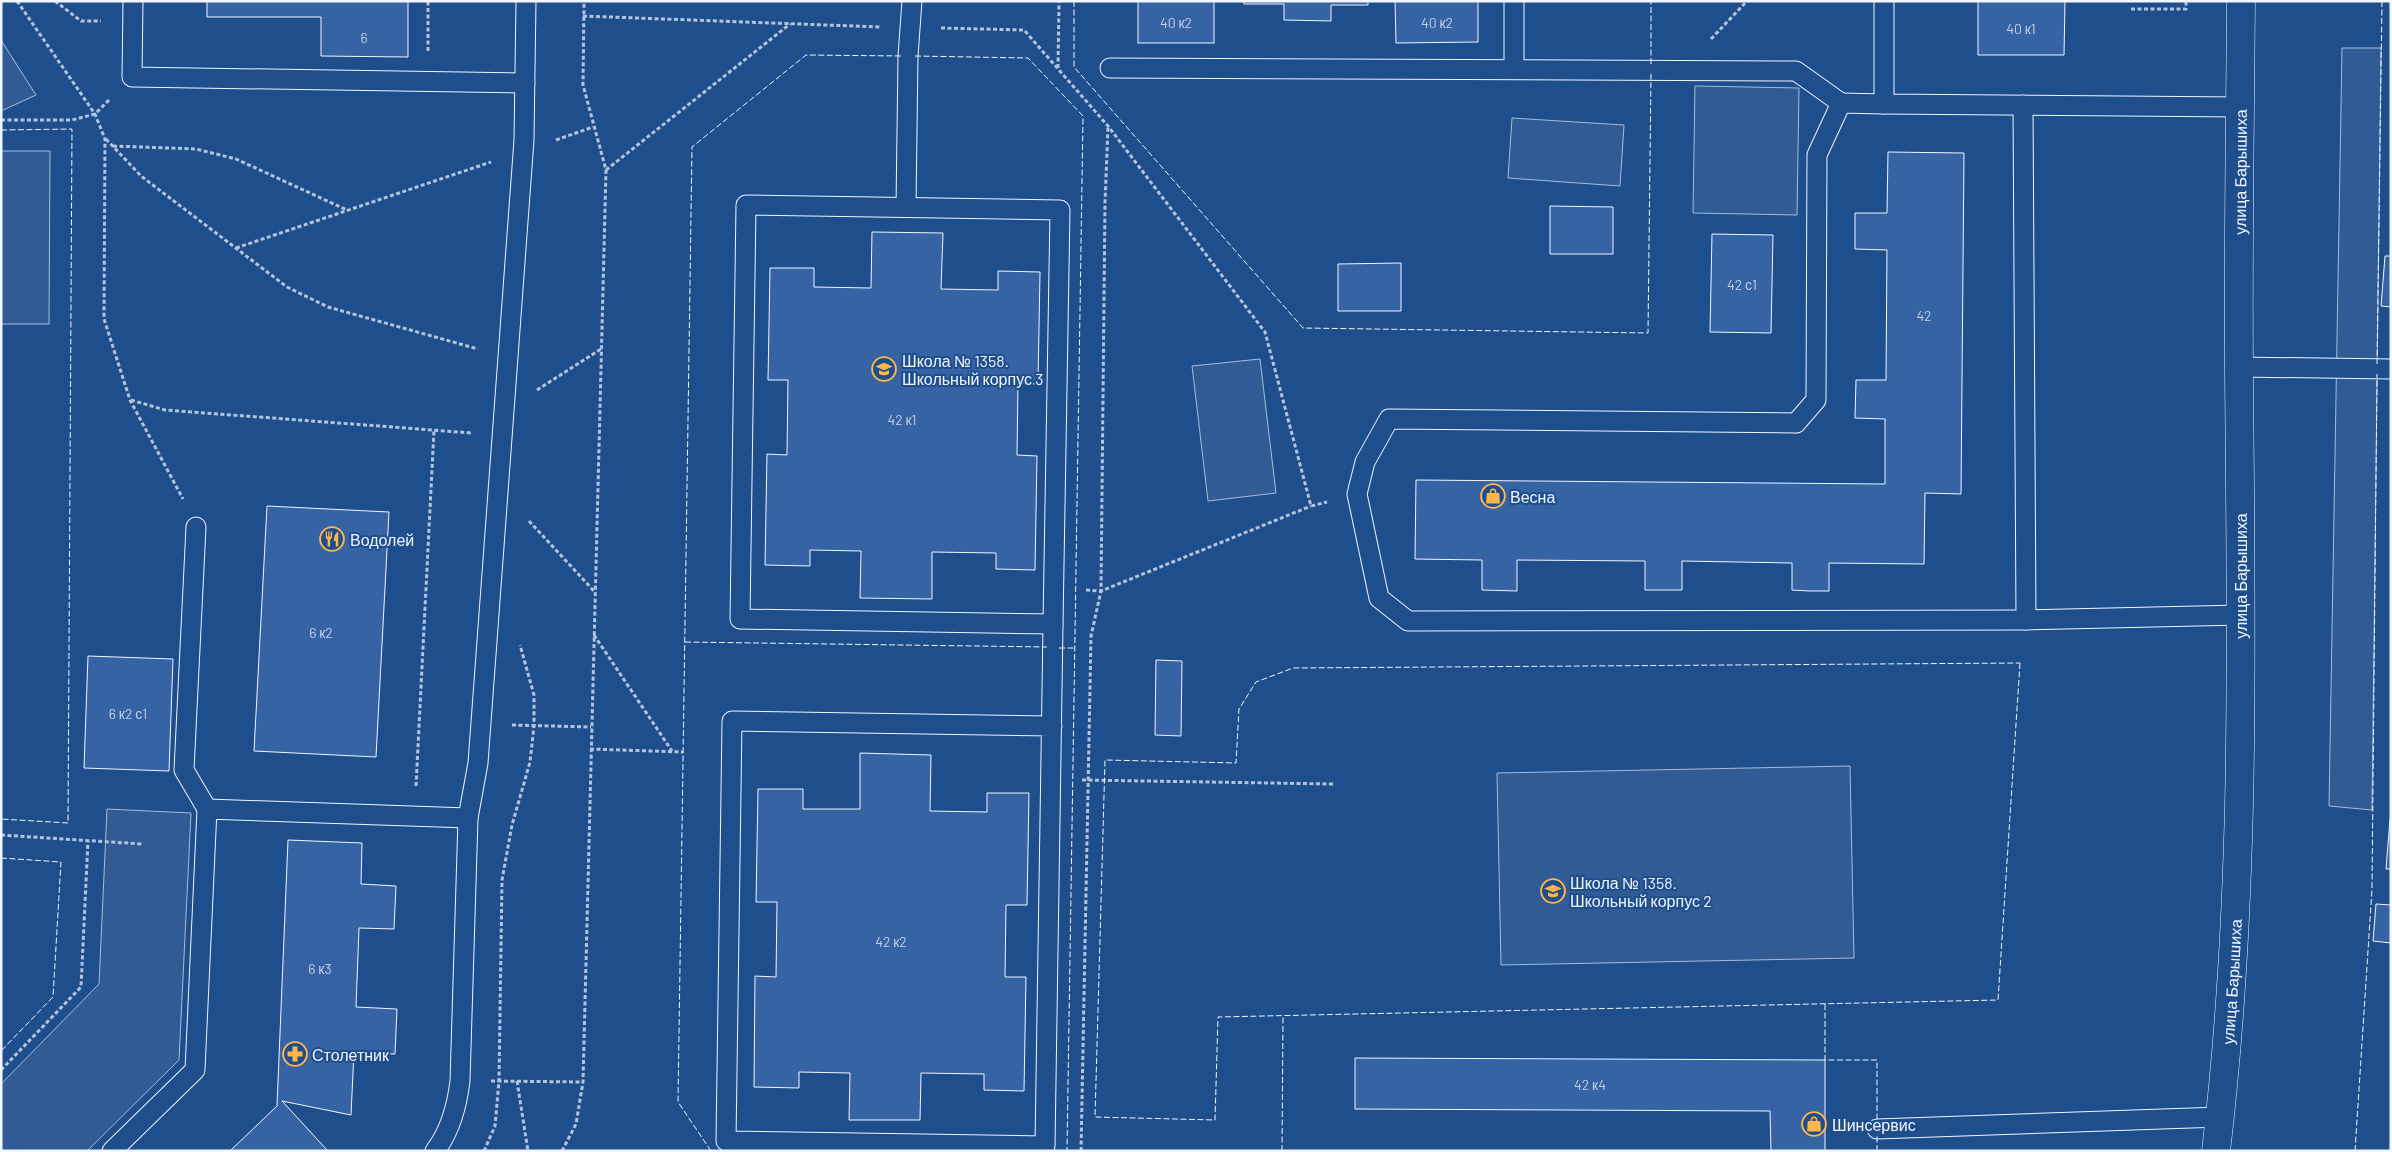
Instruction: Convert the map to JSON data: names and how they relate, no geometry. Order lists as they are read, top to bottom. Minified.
{"streets":{"main road":["улица Барышиха"]},"places":{"school or university":["Школа № 1358. Школьный корпус 3","Школа № 1358. Школьный корпус 2"],"shop":["Весна","Шинсервис"],"restaurant":["Водолей"],"pharmacy":["Столетник"]},"house_numbers":["40 к2","40 к2","40 к1","6","42 с1","42","42 к1","6 к2","6 к2 с1","42 к2","6 к3","42 к4"]}
